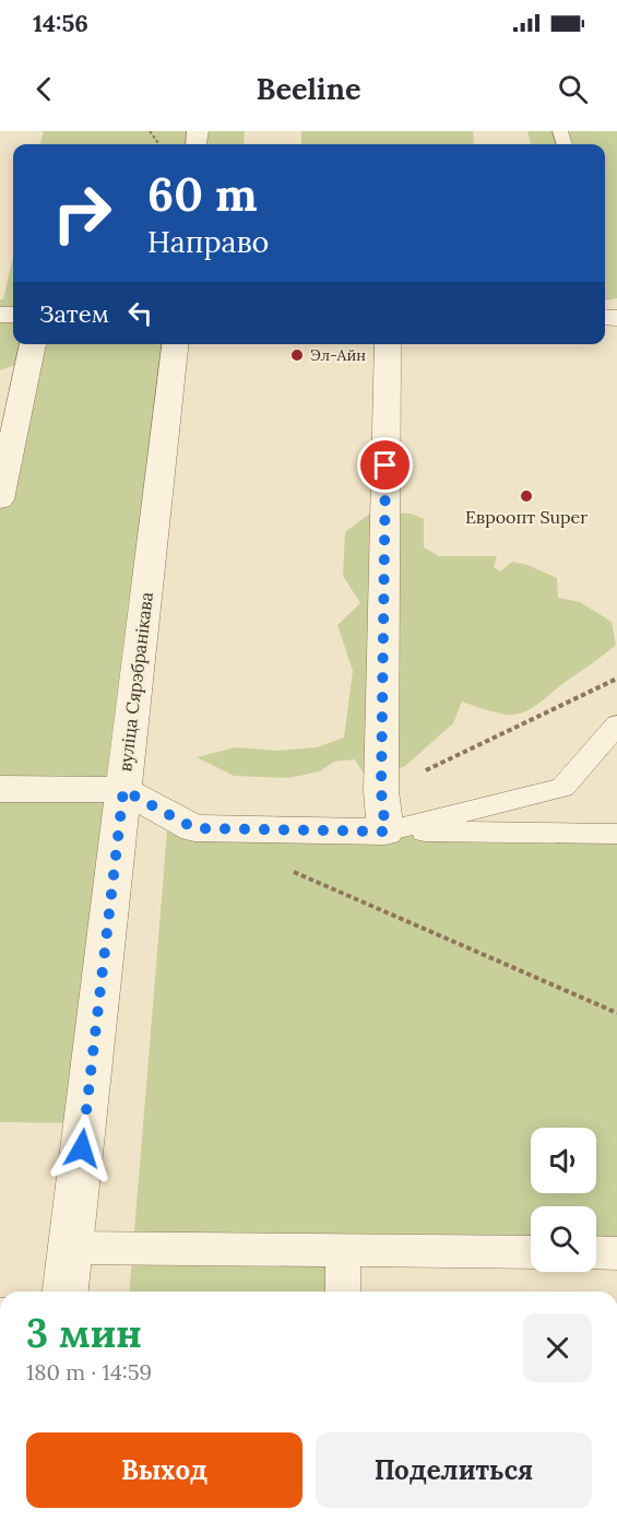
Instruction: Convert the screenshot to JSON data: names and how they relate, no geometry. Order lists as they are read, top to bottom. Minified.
{"streets":{"street":["вуліца Сярэбранікава"]},"places":["Эл-Айн","Евроопт Super"],"page":{"status":"14:56","header":"Beeline","turn":["60 m","Направо"],"then":"Затем","heading":["3 мин","180 m · 14:59"],"buttons":["Выход","Поделиться"]}}
